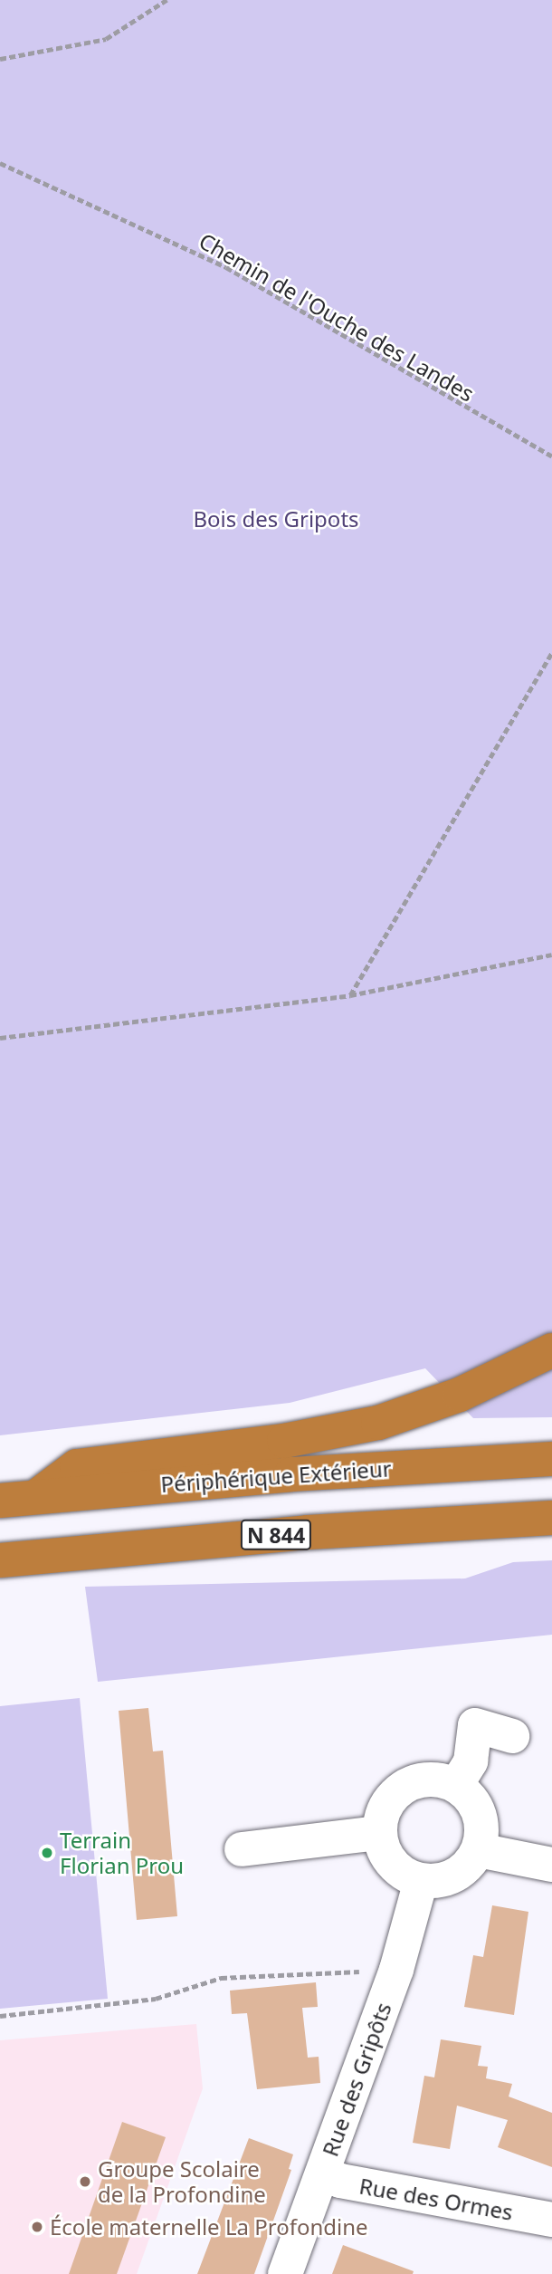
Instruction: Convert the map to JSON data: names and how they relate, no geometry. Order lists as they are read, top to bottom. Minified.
{"streets":{"highway":["Périphérique Extérieur","N 844"],"street":["Rue des Gripôts","Rue des Ormes"],"path":["Chemin de l'Ouche des Landes"]},"crossings":[["Rue des Gripôts","Rue des Ormes"]],"parks":["Bois des Gripots"],"places":["Terrain Florian Prou","Groupe Scolaire de la Profondine","École maternelle La Profondine"]}
